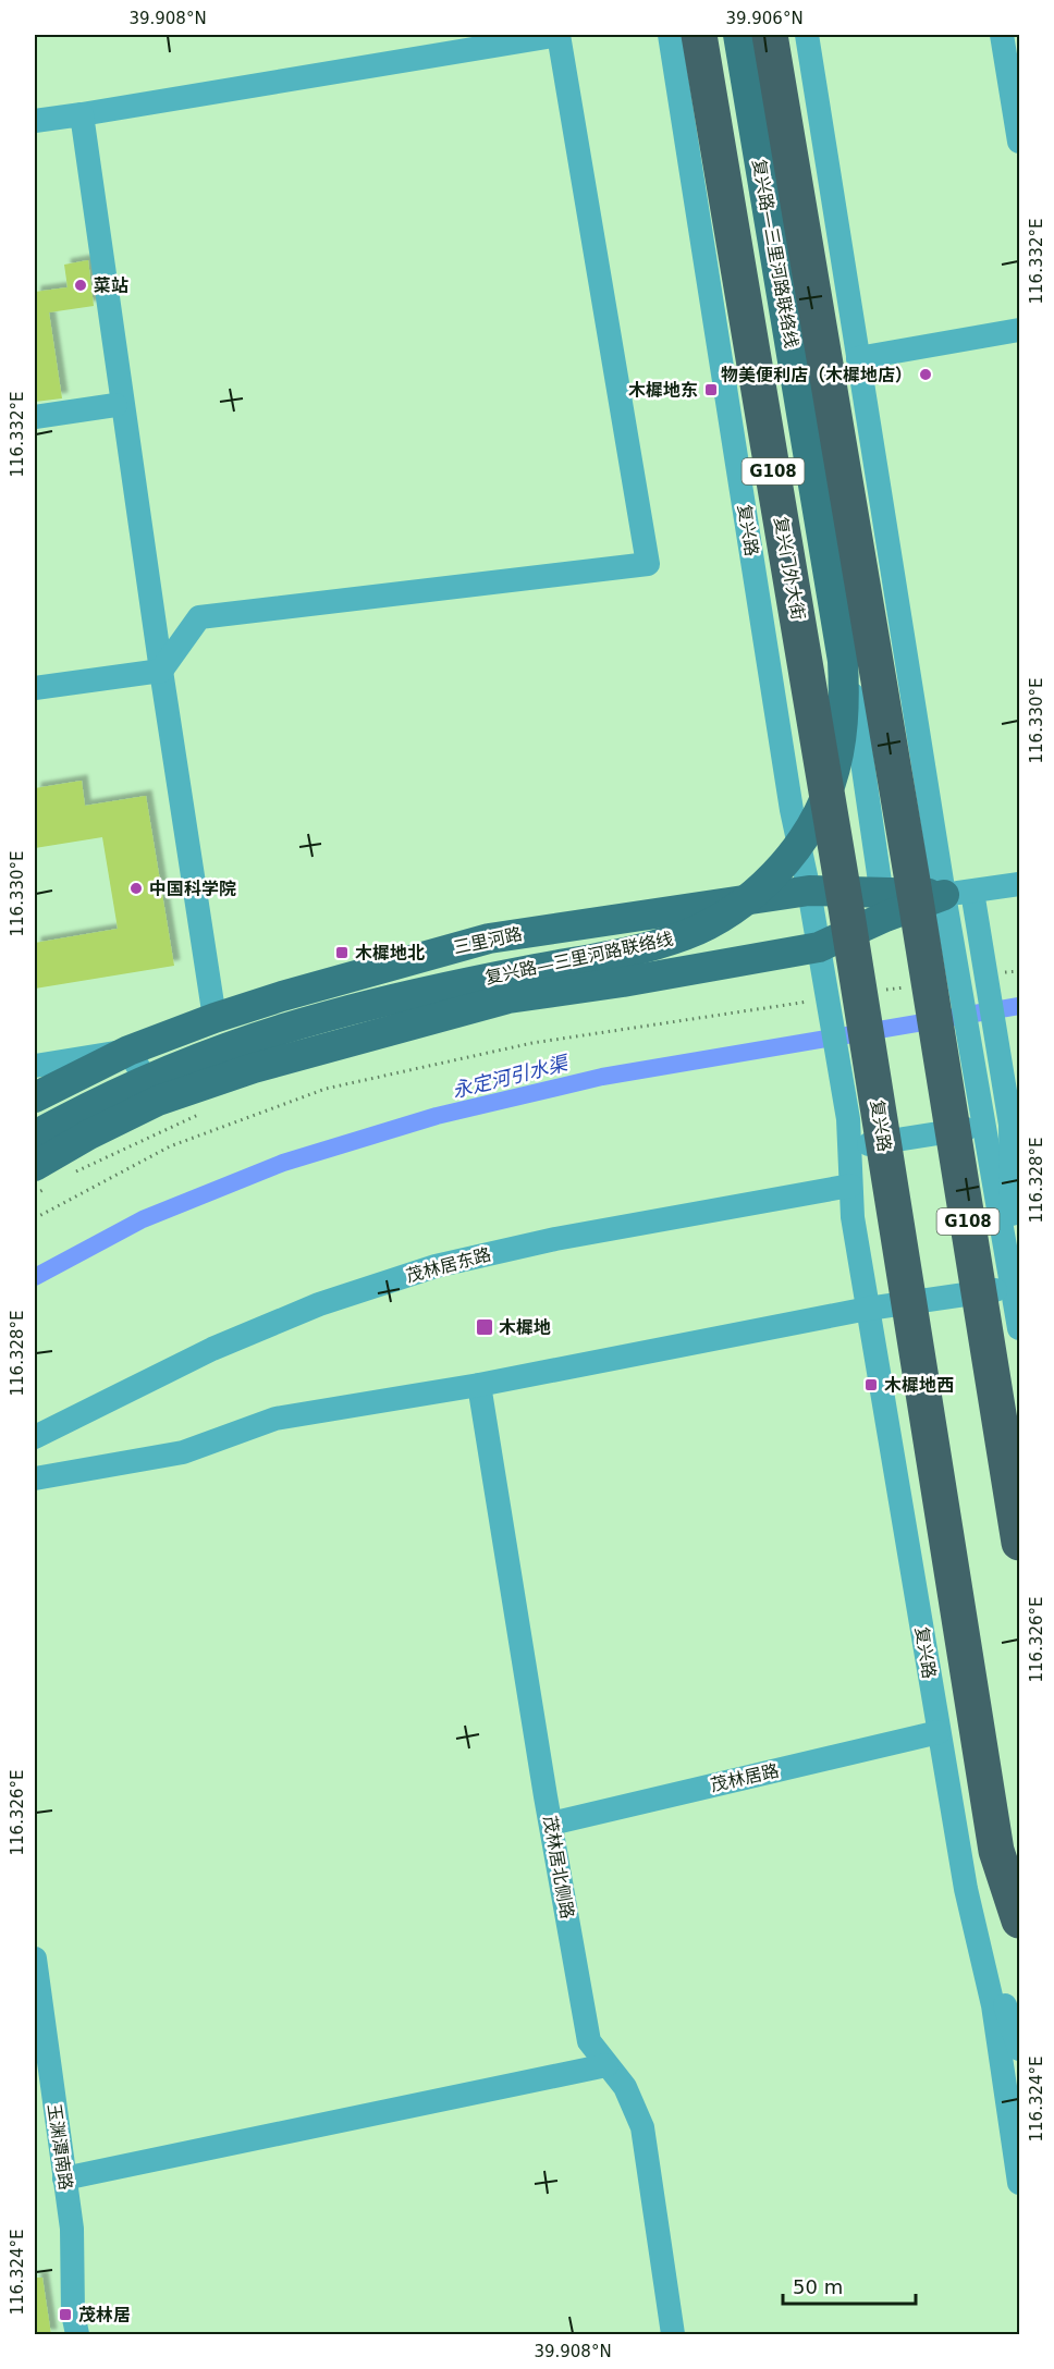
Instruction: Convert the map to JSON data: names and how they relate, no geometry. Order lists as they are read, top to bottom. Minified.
{"streets":{"highway":["G108","复兴路","复兴门外大街"],"main road":["复兴路—三里河路联络线","三里河路"],"street":["茂林居东路","茂林居路","茂林居北侧路","玉渊潭南路"]},"crossings":[["G108","三里河路"],["复兴路","复兴门外大街"],["复兴路","三里河路"],["复兴路","茂林居东路"],["复兴路","茂林居路"],["茂林居路","茂林居北侧路"]],"water":["永定河引水渠"],"places":{"other":["菜站","物美便利店（木樨地店）","中国科学院"],"transit":["木樨地东","木樨地北","木樨地","木樨地西","茂林居"]},"scale_bar":"50 m","coordinates":["39.908°N","39.906°N","116.332°E","116.330°E","116.328°E","116.326°E","116.324°E"]}
